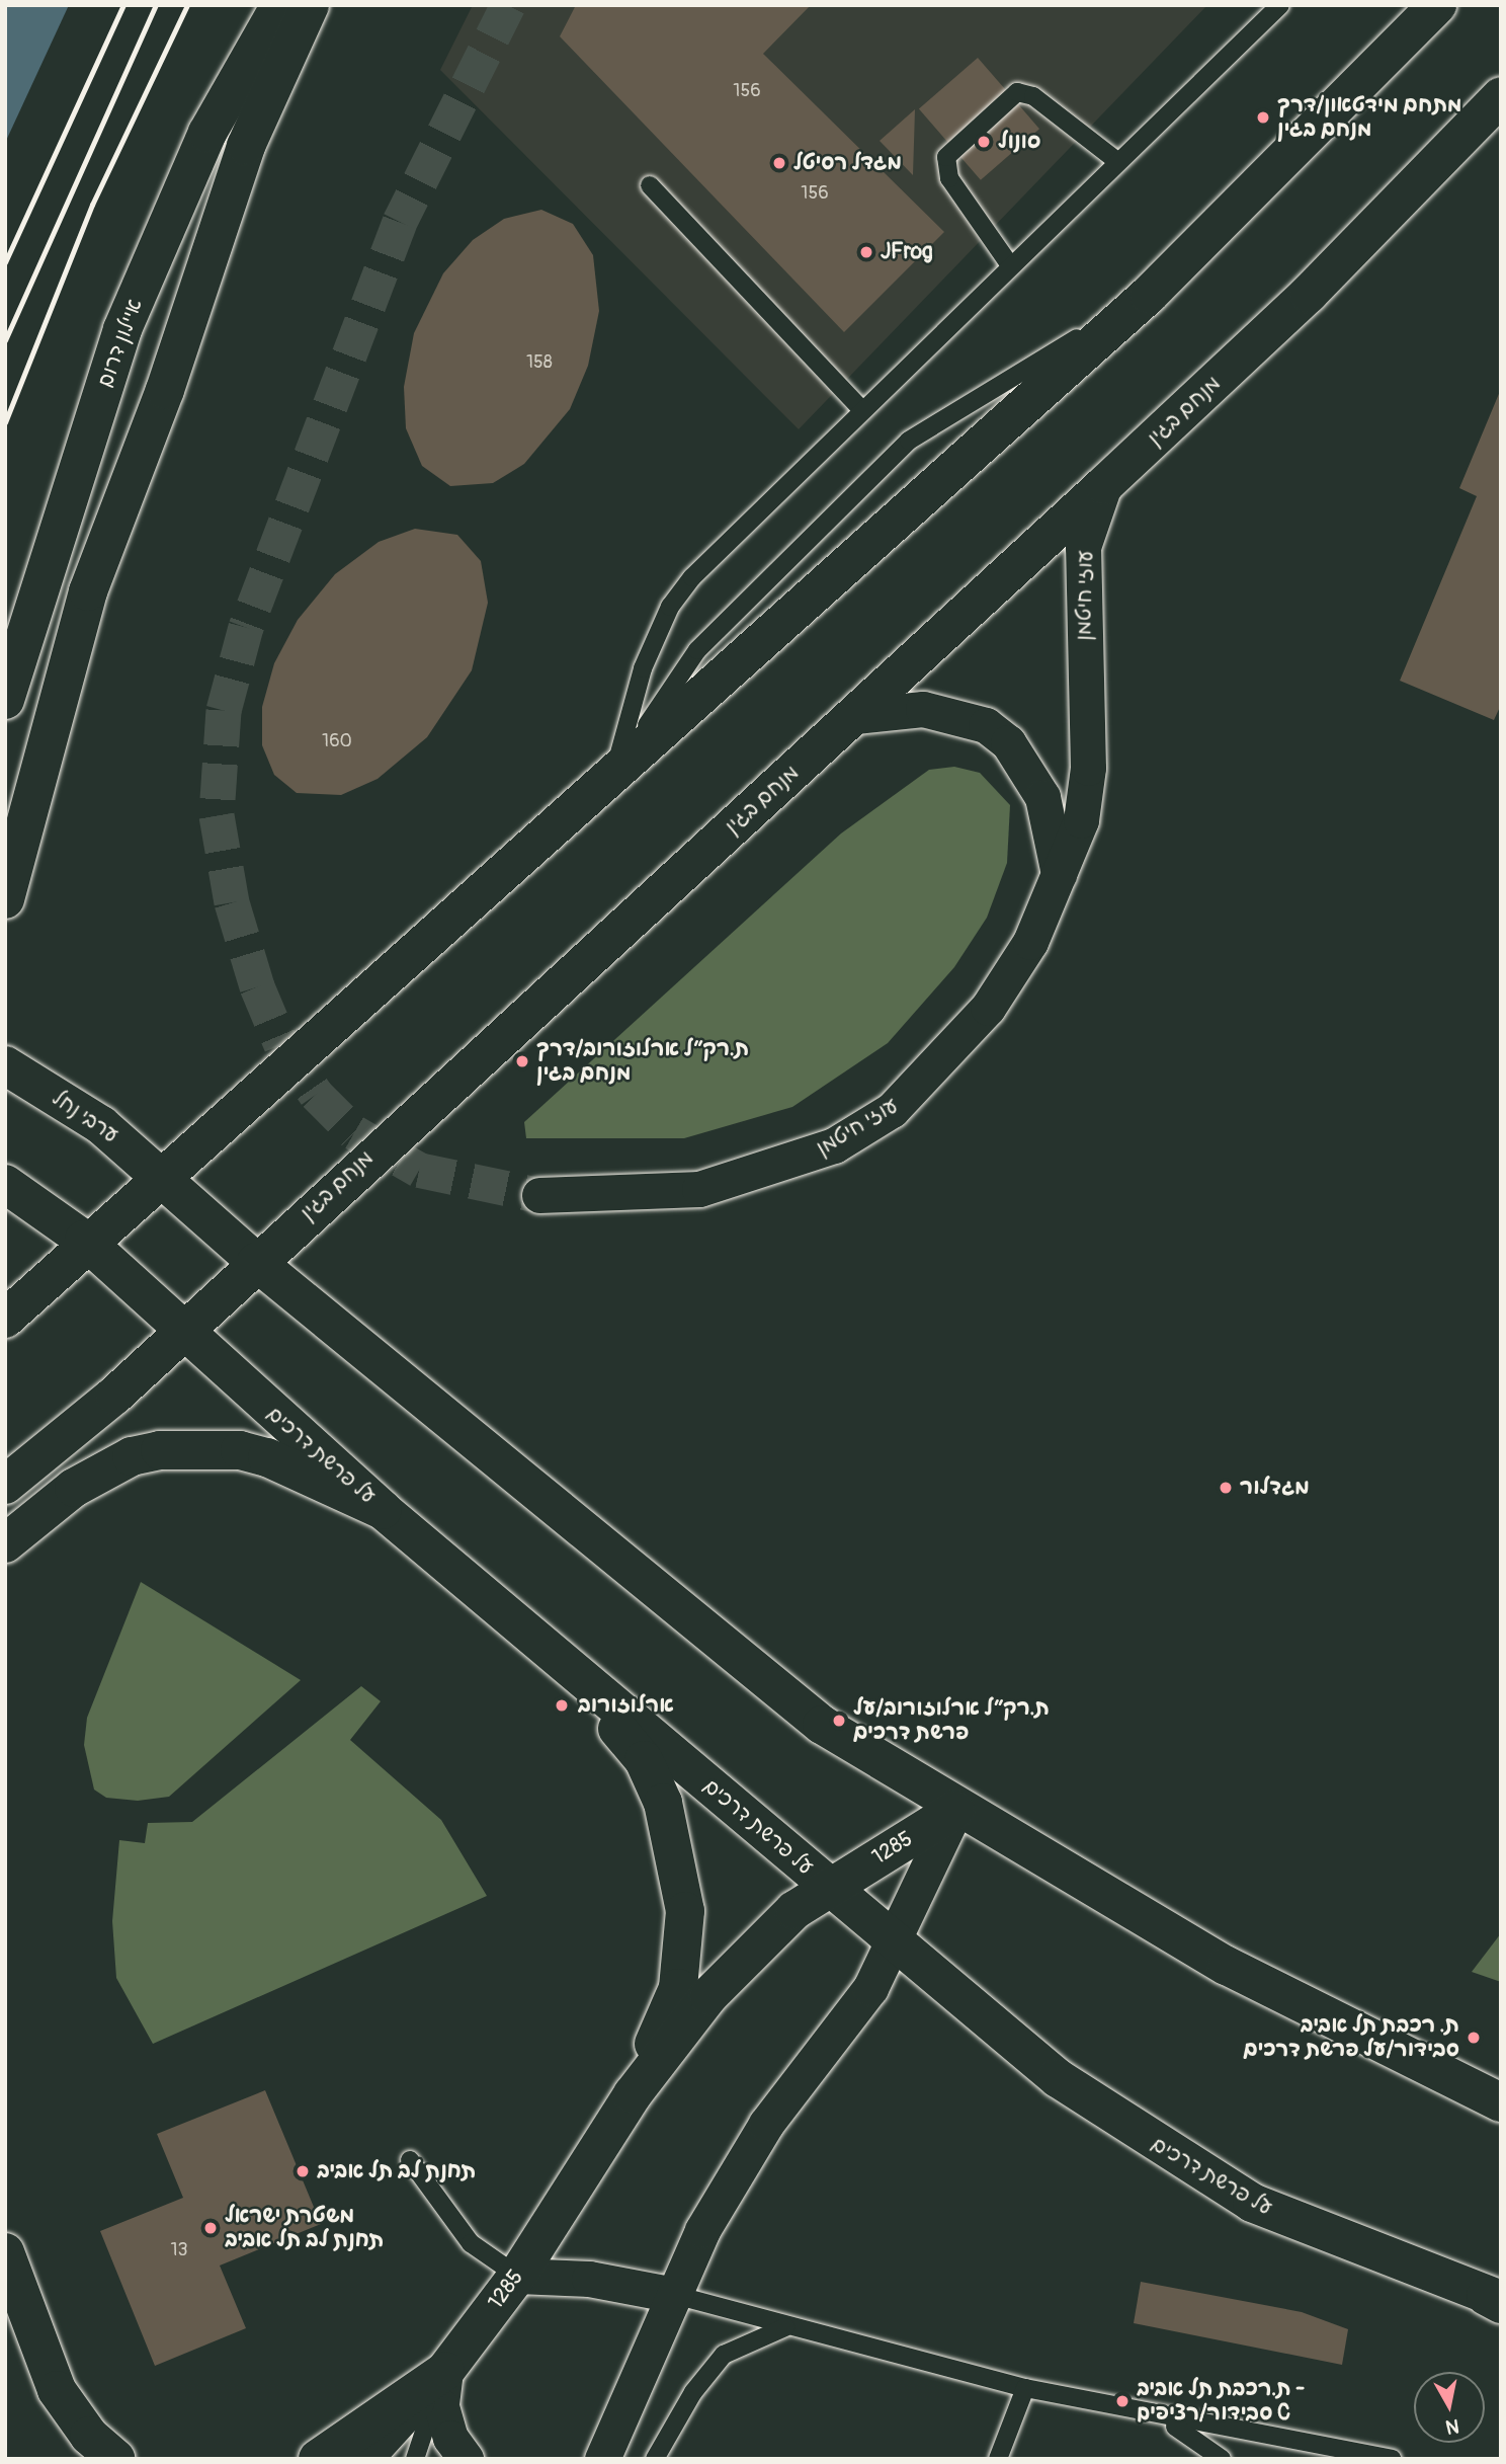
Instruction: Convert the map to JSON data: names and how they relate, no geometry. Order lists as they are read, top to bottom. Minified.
{"streets":{"main road":["איילון דרום","מנחם בגין","ערבי נחל","על פרשת דרכים","1285"],"street":["עוזי חיטמן"]},"crossings":[["מנחם בגין","עוזי חיטמן"],["מנחם בגין","על פרשת דרכים"],["על פרשת דרכים","1285"]],"places":["מתחם מידטאון/דרך מנחם בגין","סונול","מגדל רסיטל","JFrog","ת.רק״ל ארלוזורוב/דרך מנחם בגין","מגדלור","ארלוזורוב","ת.רק״ל ארלוזורוב/על פרשת דרכים","ת. רכבת תל אביב סבידור/על פרשת דרכים","תחנת לב תל אביב","משטרת ישראל תחנת לב תל אביב","ת.רכבת תל אביב - סבידור/רציפים C"],"house_numbers":["156","156","158","160","13"],"north":"bottom"}
